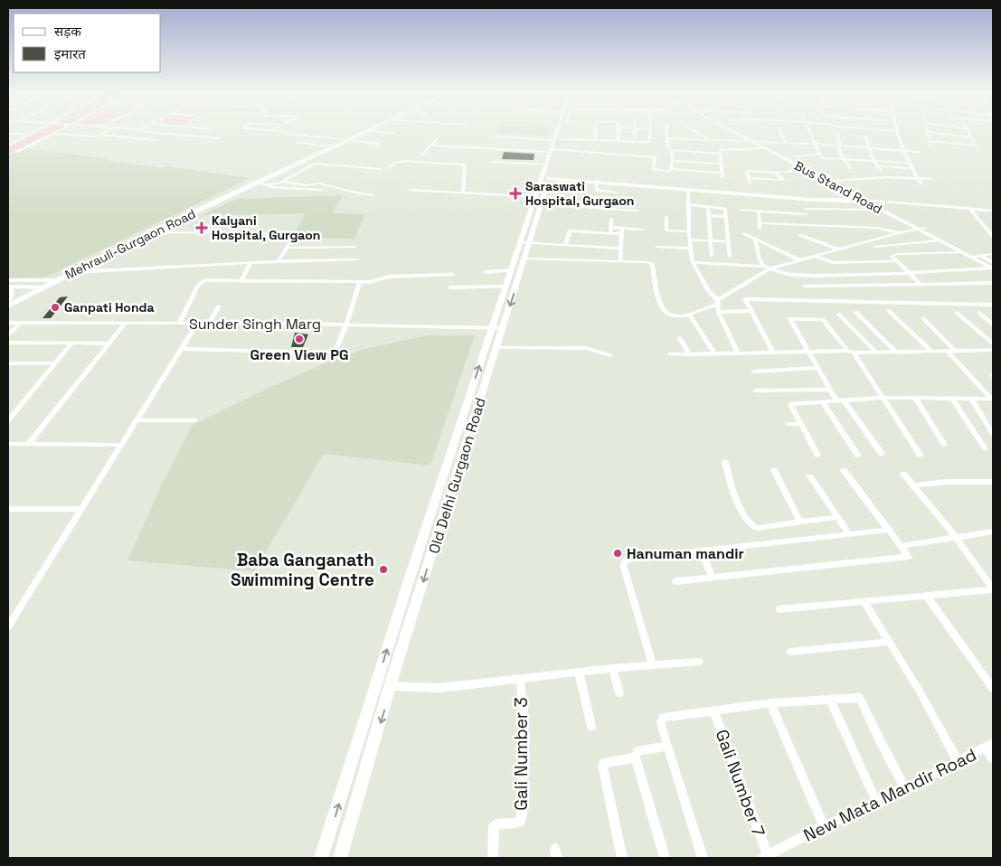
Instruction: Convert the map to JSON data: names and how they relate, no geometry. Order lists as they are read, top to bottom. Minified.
{"streets":{"main road":["Mehrauli-Gurgaon Road","Old Delhi Gurgaon Road"],"street":["Bus Stand Road","Sunder Singh Marg","Gali Number 3","Gali Number 7","New Mata Mandir Road"]},"crossings":[["Sunder Singh Marg","Old Delhi Gurgaon Road"],["Gali Number 7","New Mata Mandir Road"]],"places":{"health":["Saraswati Hospital, Gurgaon","Kalyani Hospital, Gurgaon"],"other":["Ganpati Honda","Green View PG","Hanuman mandir","Baba Ganganath Swimming Centre"]},"legend":["सड़क","इमारत"]}
